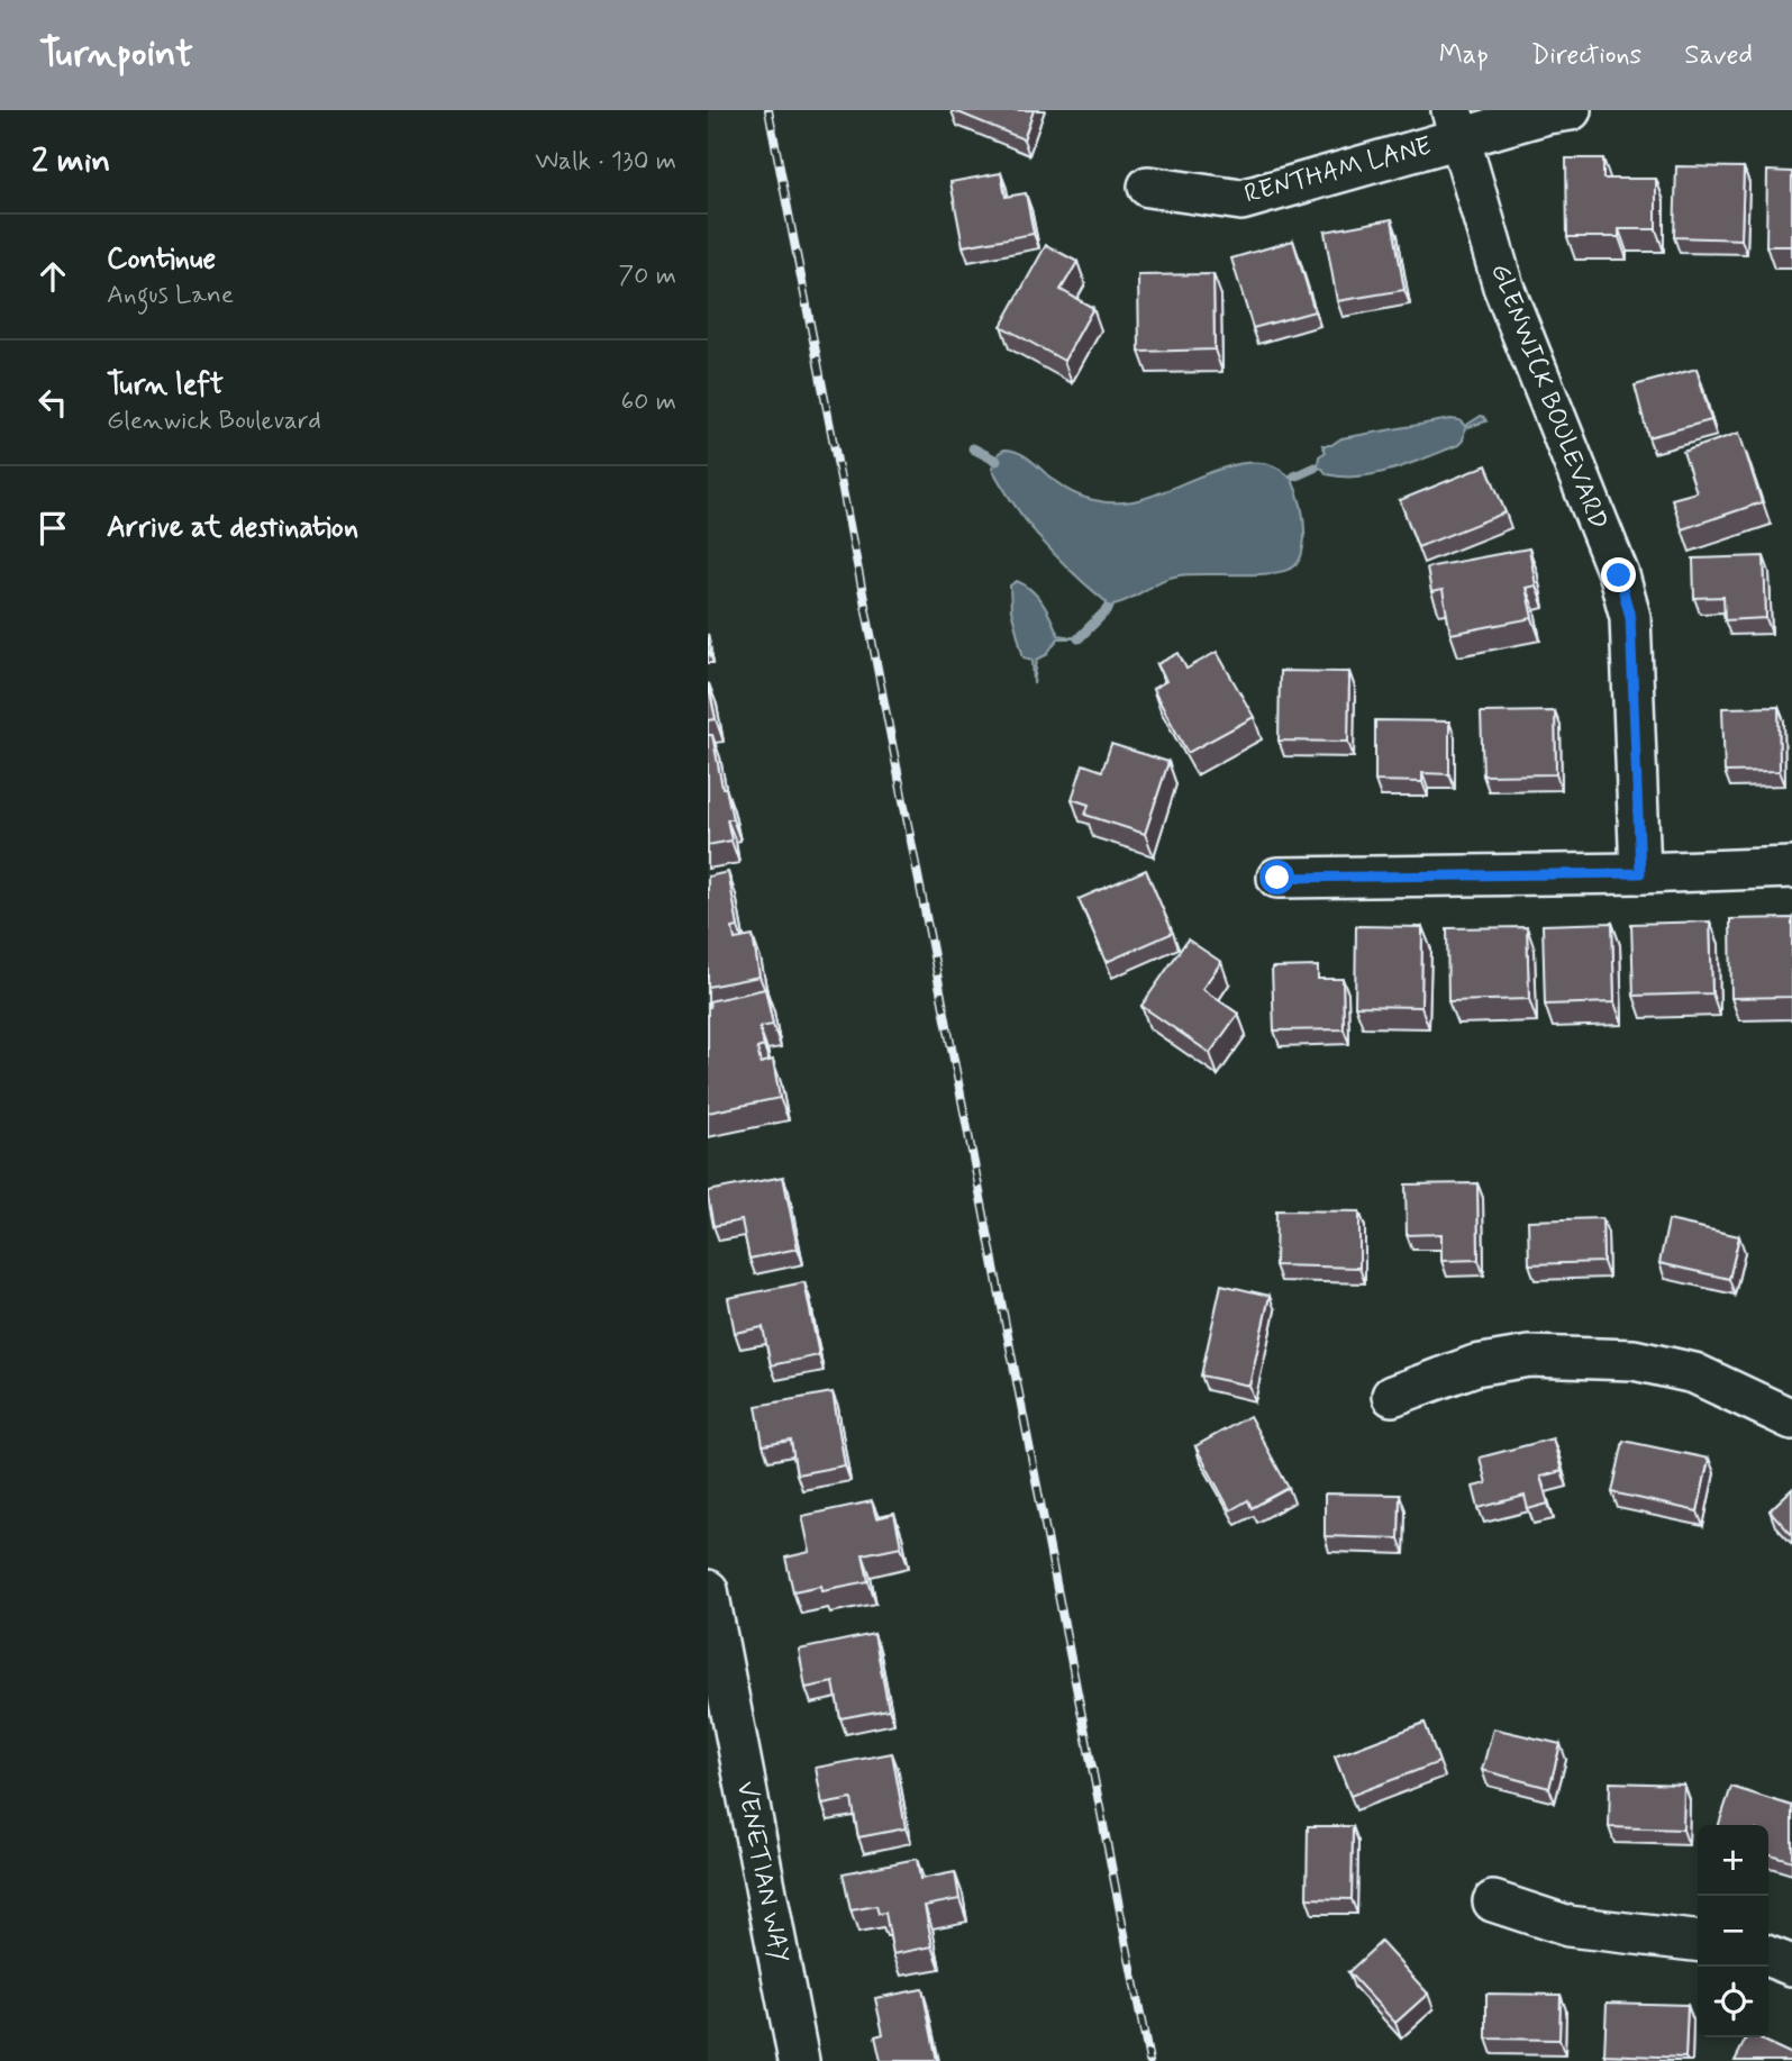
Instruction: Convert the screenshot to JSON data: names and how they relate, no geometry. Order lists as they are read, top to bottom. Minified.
{"streets":{"street":["RENTHAM LANE","GLENWICK BOULEVARD","VENETIAN WAY"]},"crossings":[["RENTHAM LANE","GLENWICK BOULEVARD"]],"page":{"header":"Turnpoint","nav":["Map","Directions","Saved"],"heading":["2 min","Walk · 130 m"],"list":[["Continue","Angus Lane","70 m"],["Turn left","Glenwick Boulevard","60 m"],"Arrive at destination"],"map_buttons":["+","−"]}}
